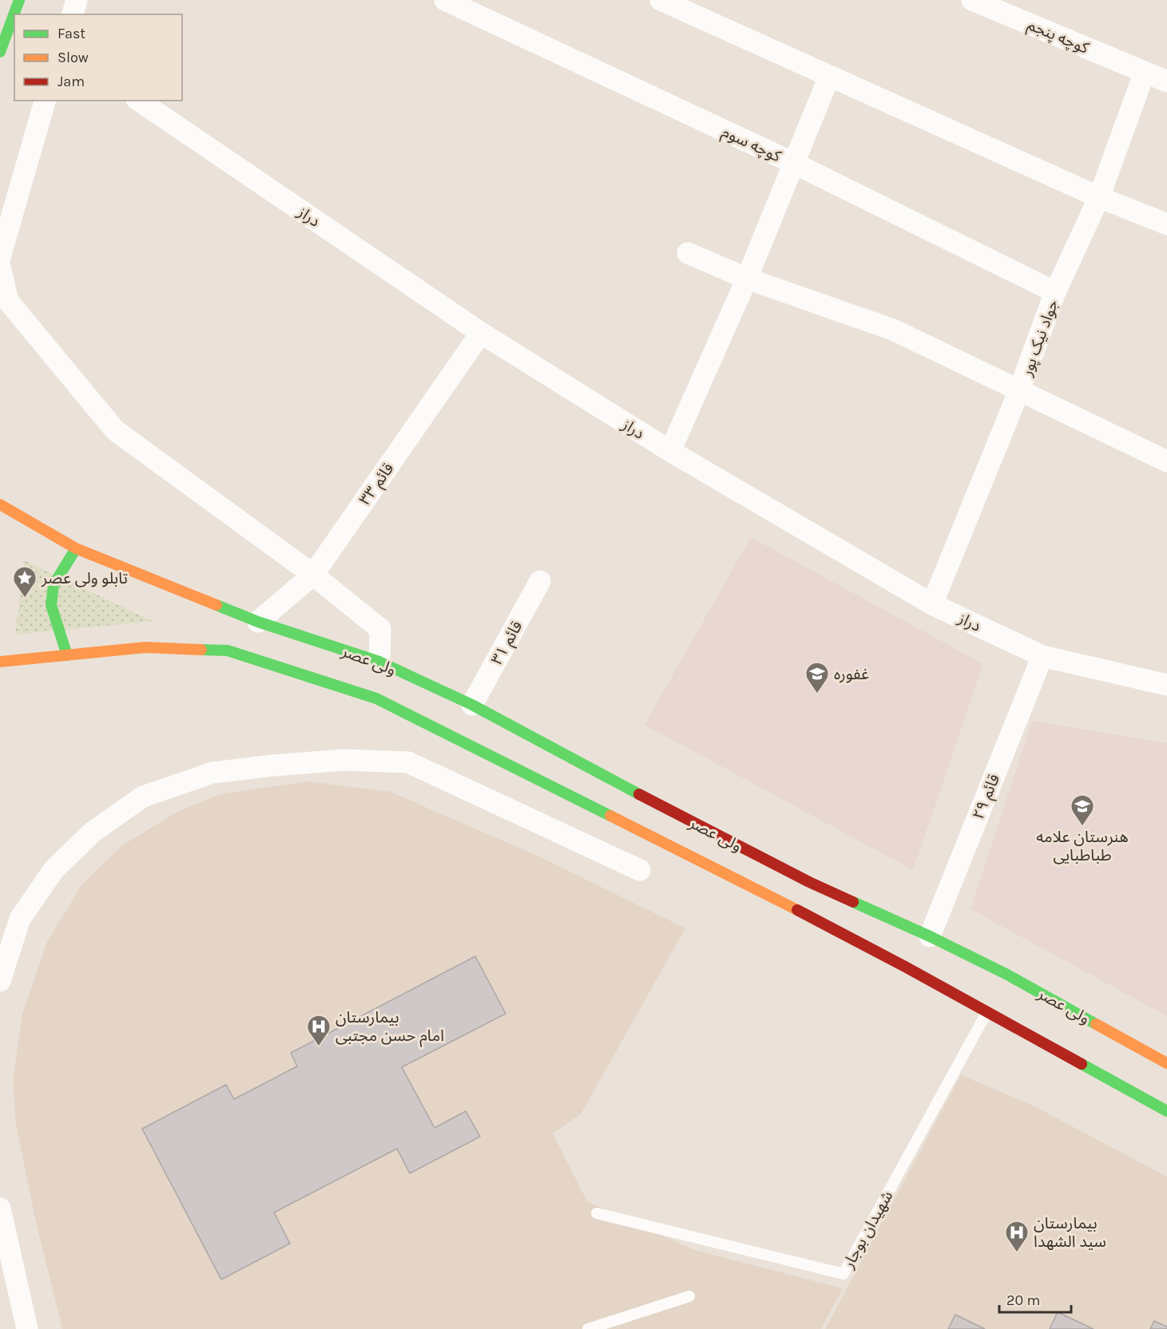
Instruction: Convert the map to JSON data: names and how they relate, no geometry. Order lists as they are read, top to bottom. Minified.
{"streets":{"main road":["ولی عصر"],"street":["کوچه پنجم","کوچه سوم","دراز","جواد نیک پور","قائم ۳۳","قائم ۳۱","قائم ۲۹"],"lane":["شهیدان بوجار"]},"crossings":[["کوچه پنجم","جواد نیک پور"],["کوچه سوم","جواد نیک پور"],["دراز","جواد نیک پور"],["دراز","قائم ۳۳"],["دراز","قائم ۲۹"],["قائم ۳۳","ولی عصر"],["قائم ۳۱","ولی عصر"],["ولی عصر","قائم ۲۹"]],"places":{"place":["تابلو ولی عصر"],"school or university":["غفوره","هنرستان علامه طباطبایی"],"hospital":["بیمارستان امام حسن مجتبی","بیمارستان سید الشهدا"]},"legend":["Fast","Slow","Jam"],"scale_bar":"20 m"}
